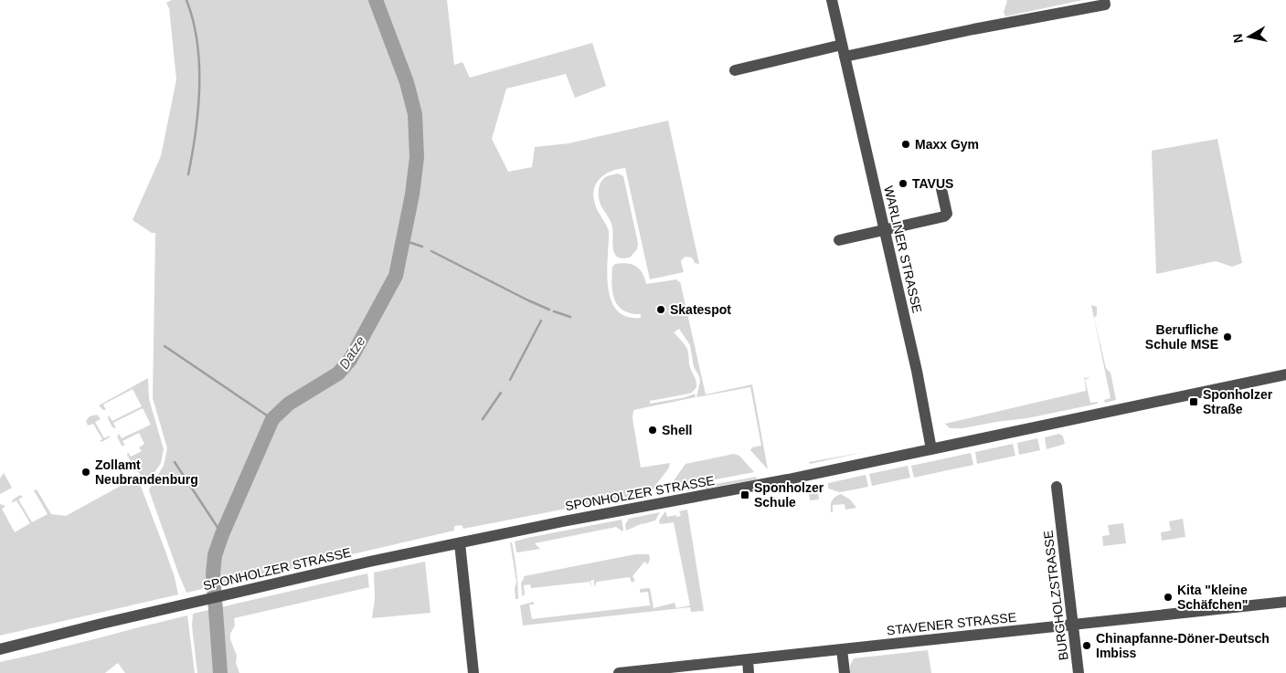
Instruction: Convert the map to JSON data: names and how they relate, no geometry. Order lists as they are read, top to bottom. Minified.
{"streets":{"street":["WARLINER STRASSE","SPONHOLZER STRASSE","BURGHOLZSTRASSE","STAVENER STRASSE"]},"crossings":[["WARLINER STRASSE","SPONHOLZER STRASSE"],["BURGHOLZSTRASSE","STAVENER STRASSE"]],"water":["Datze"],"places":{"other":["Maxx Gym","TAVUS","Skatespot","Berufliche Schule MSE","Shell","Zollamt Neubrandenburg","Kita \"kleine Schäfchen\"","Chinapfanne-Döner-Deutsch Imbiss"],"transit":["Sponholzer Straße","Sponholzer Schule"]},"north":"left"}
